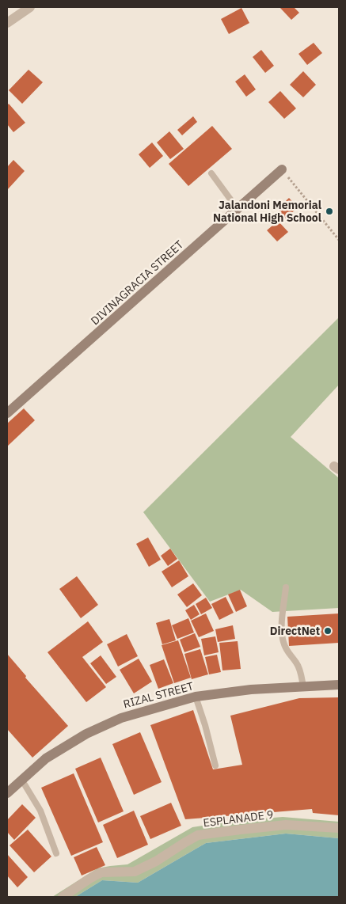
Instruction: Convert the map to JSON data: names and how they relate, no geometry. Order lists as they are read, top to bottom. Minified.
{"streets":{"street":["DIVINAGRACIA STREET","RIZAL STREET","ESPLANADE 9"]},"places":["Jalandoni Memorial National High School","DirectNet"]}
